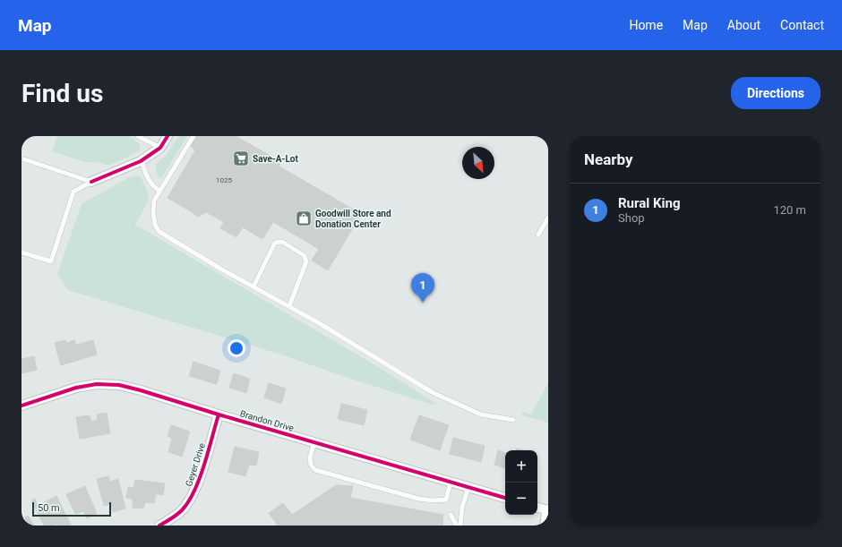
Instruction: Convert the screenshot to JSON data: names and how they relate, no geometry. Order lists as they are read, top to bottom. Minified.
{"streets":{"street":["Brandon Drive","Geyer Drive"]},"crossings":[["Brandon Drive","Geyer Drive"]],"places":{"supermarket":["Save-A-Lot"],"shop":["Goodwill Store and Donation Center"]},"house_numbers":["1025"],"scale_bar":"50 m","north":"bottom right","page":{"header":"Map","nav":["Home","Map","About","Contact"],"buttons":"Directions","title":"Find us","heading":"Nearby","list":[{"mark":"1","name":"Rural King","note":"Shop","value":"120 m"}],"pins":"1","map_buttons":["+","−"],"scale":"50 m"}}
